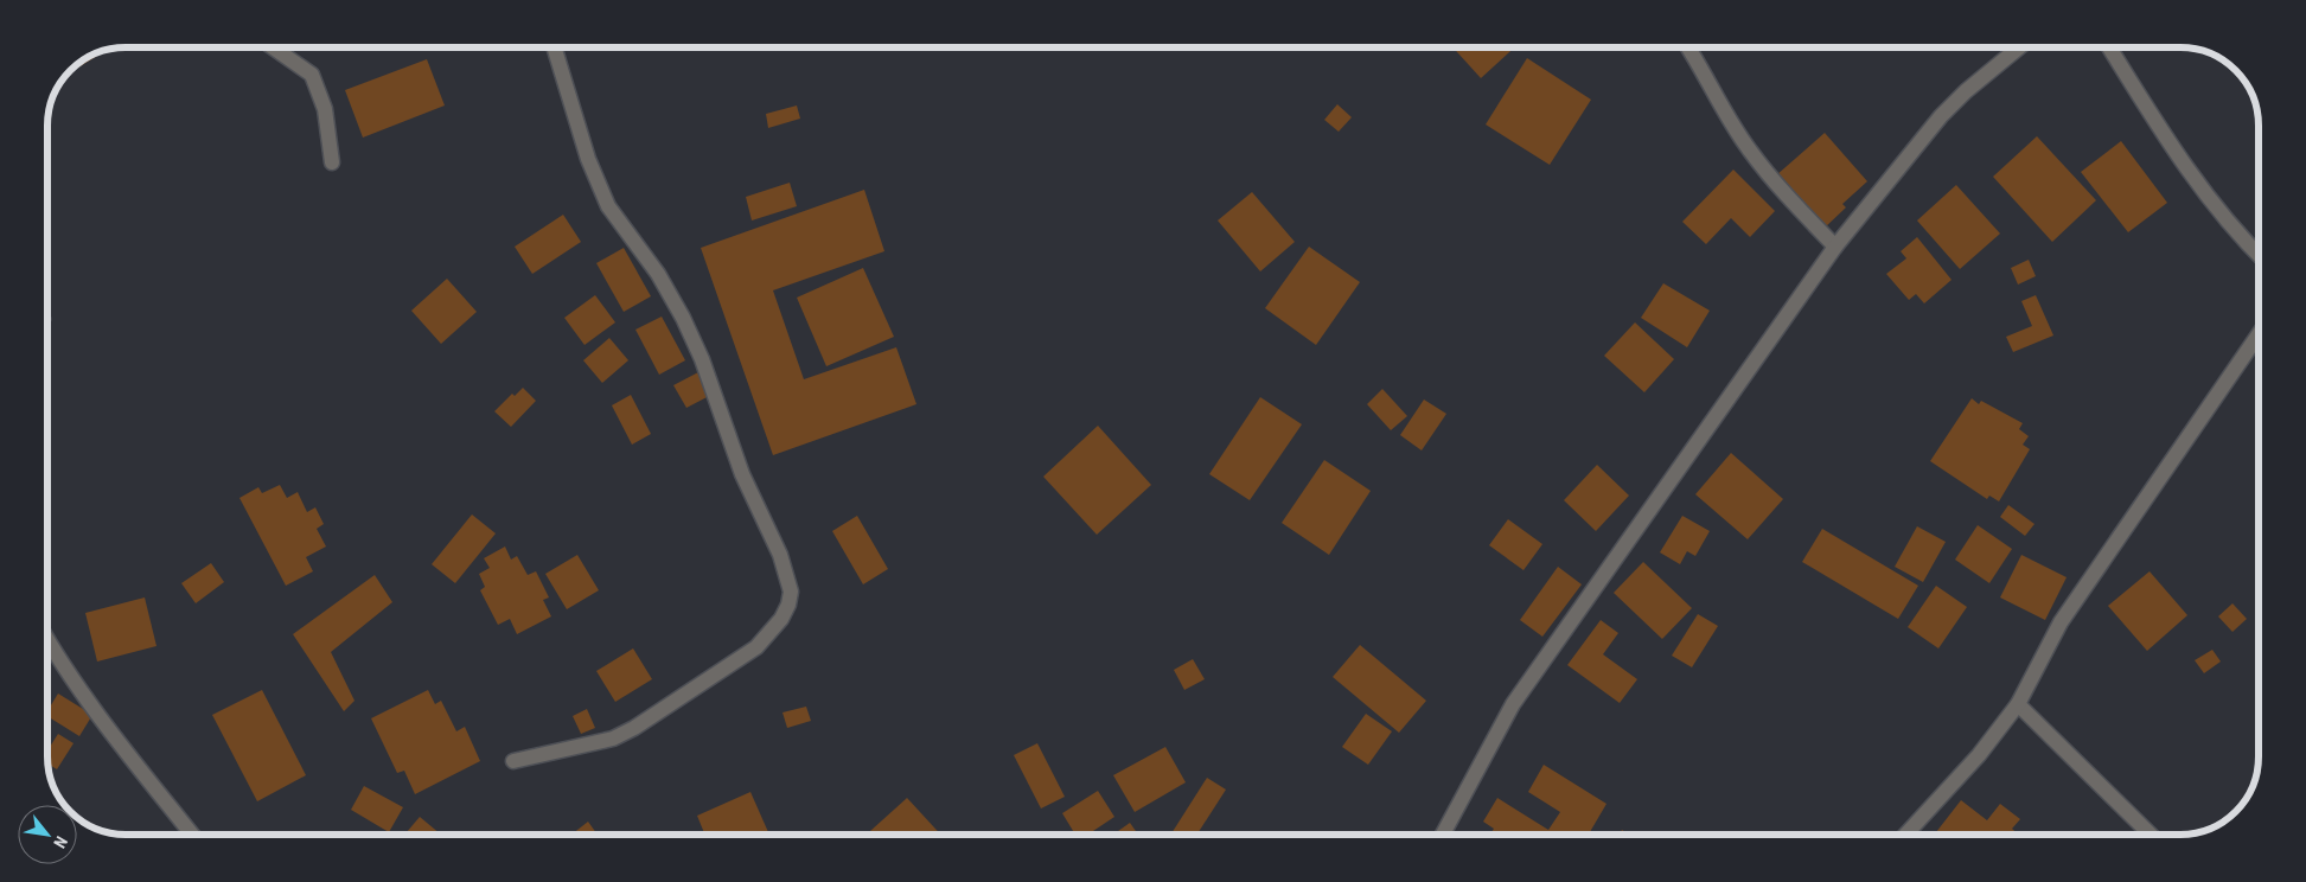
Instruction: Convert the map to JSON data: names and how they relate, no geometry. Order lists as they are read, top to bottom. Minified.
{"north":"bottom right"}
